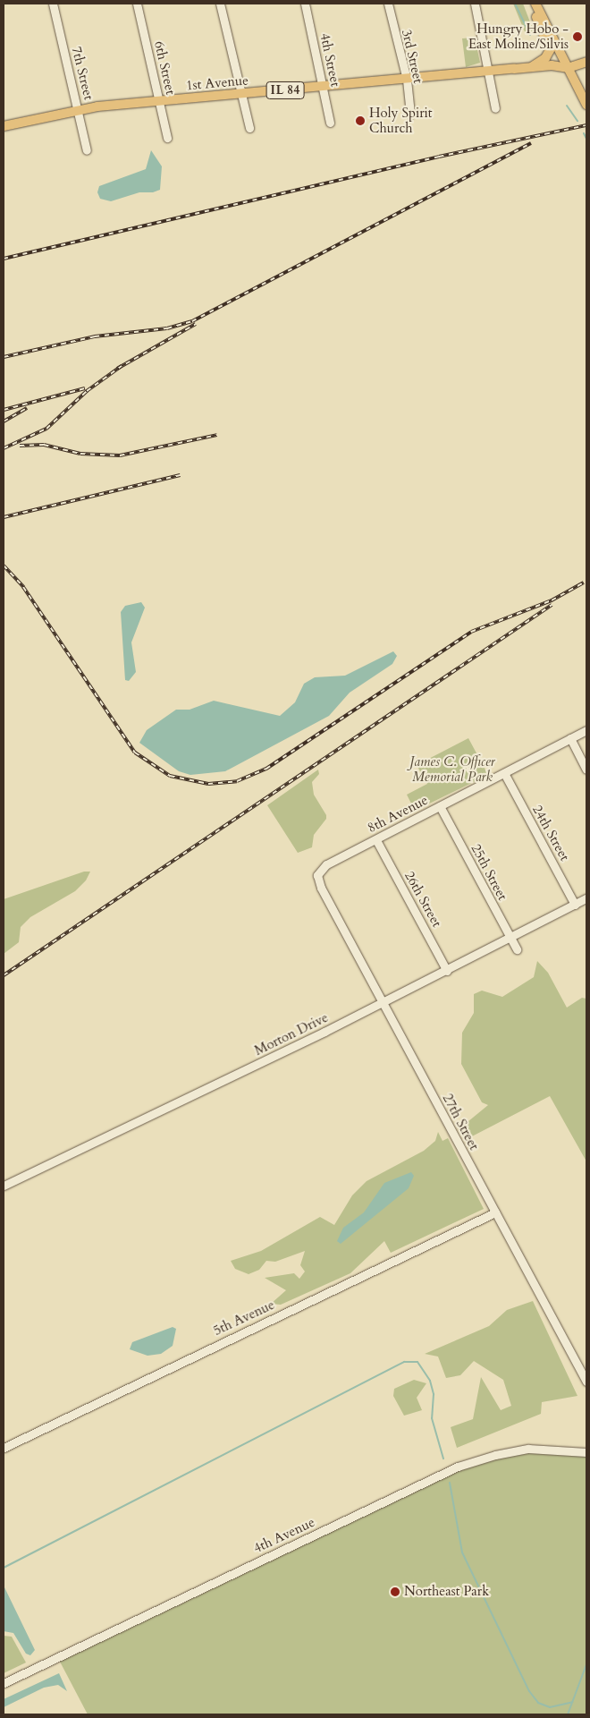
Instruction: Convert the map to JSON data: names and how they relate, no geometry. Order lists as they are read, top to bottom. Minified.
{"streets":{"main road":["1st Avenue","IL 84"],"street":["3rd Street","4th Street","6th Street","7th Street","8th Avenue","24th Street","25th Street","26th Street","Morton Drive","27th Street","5th Avenue","4th Avenue"]},"crossings":[["3rd Street","1st Avenue"],["4th Street","1st Avenue"],["6th Street","1st Avenue"],["7th Street","1st Avenue"],["8th Avenue","24th Street"],["8th Avenue","25th Street"],["8th Avenue","26th Street"],["8th Avenue","27th Street"],["24th Street","Morton Drive"],["25th Street","Morton Drive"],["26th Street","Morton Drive"],["Morton Drive","27th Street"],["27th Street","5th Avenue"]],"parks":["James C. Officer Memorial Park"],"places":["Hungry Hobo - East Moline/Silvis","Holy Spirit Church","Northeast Park"]}
